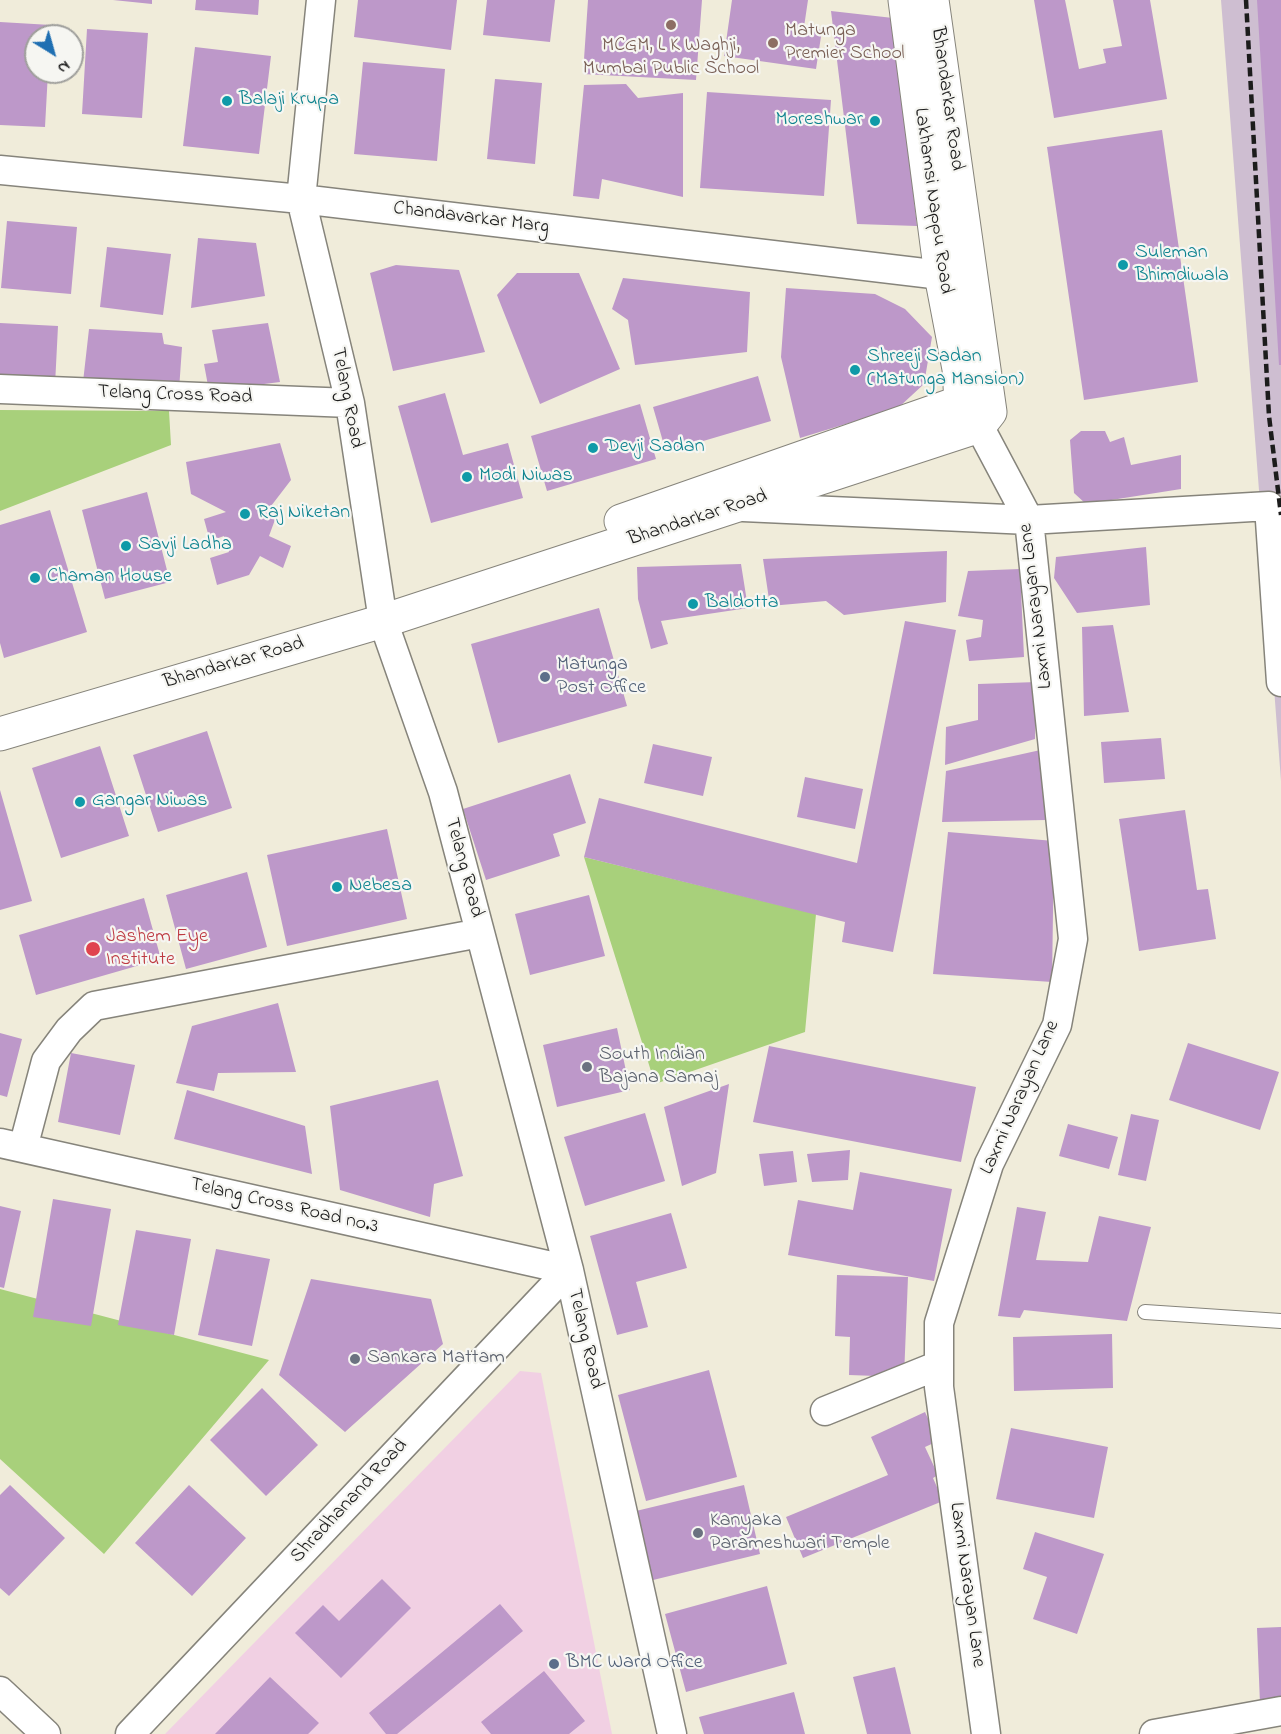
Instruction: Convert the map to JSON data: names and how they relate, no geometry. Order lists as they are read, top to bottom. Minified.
{"streets":{"street":["Bhandarkar Road","Lakhamsi Nappu Road","Chandavarkar Marg","Telang Cross Road","Telang Road","Laxmi Narayan Lane","Telang Cross Road no.3","Shradhanand Road"]},"crossings":[["Bhandarkar Road","Lakhamsi Nappu Road"],["Bhandarkar Road","Telang Road"],["Bhandarkar Road","Laxmi Narayan Lane"],["Lakhamsi Nappu Road","Chandavarkar Marg"],["Lakhamsi Nappu Road","Laxmi Narayan Lane"],["Chandavarkar Marg","Telang Road"],["Telang Cross Road","Telang Road"],["Telang Road","Telang Cross Road no.3"],["Telang Road","Shradhanand Road"],["Telang Cross Road no.3","Shradhanand Road"]],"places":["MCGM, L K Waghji, Mumbai Public School","Matunga Premier School","Balaji Krupa","Moreshwar","Suleman Bhimdiwala","Shreeji Sadan (Matunga Mansion)","Devji Sadan","Modi Niwas","Raj Niketan","Savji Ladha","Chaman House","Baldotta","Matunga Post Office","Gangar Niwas","Nebesa","Jashem Eye Institute","South Indian Bajana Samaj","Sankara Mattam","Kanyaka Parameshwari Temple","BMC Ward Office"],"north":"bottom right"}
